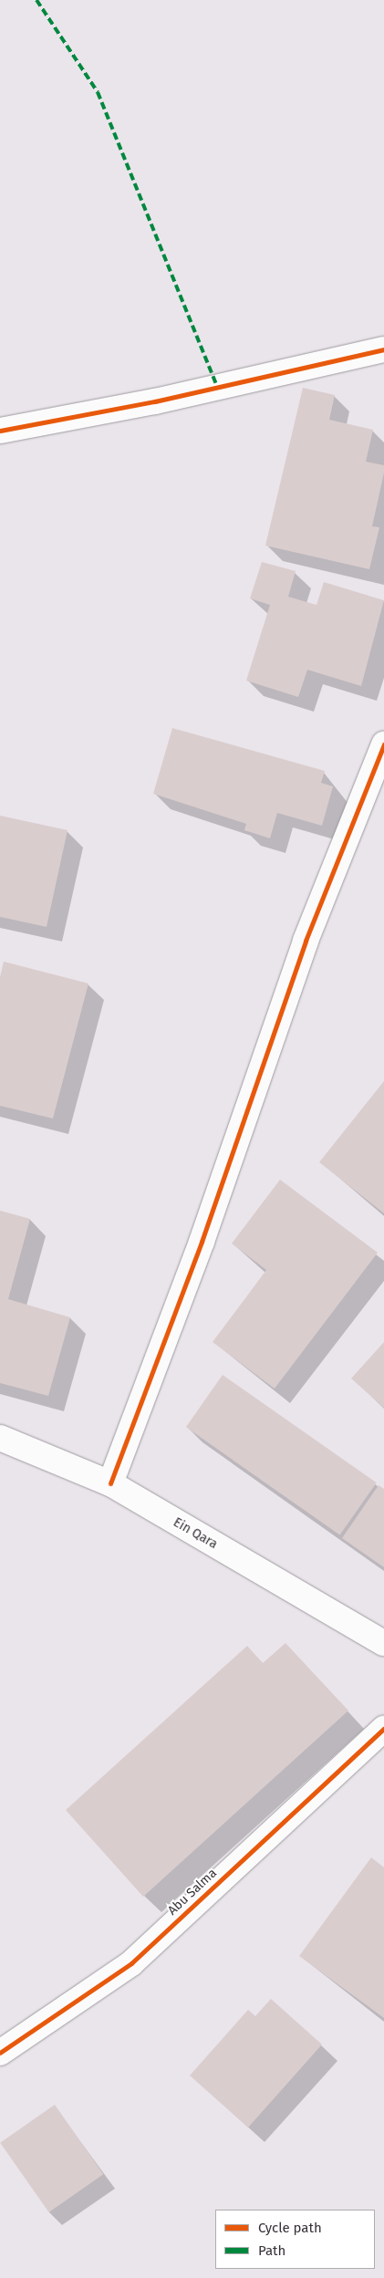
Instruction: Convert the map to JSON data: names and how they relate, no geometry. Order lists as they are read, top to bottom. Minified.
{"streets":{"street":["Ein Qara","Abu Salma"]},"legend":["Cycle path","Path"]}
